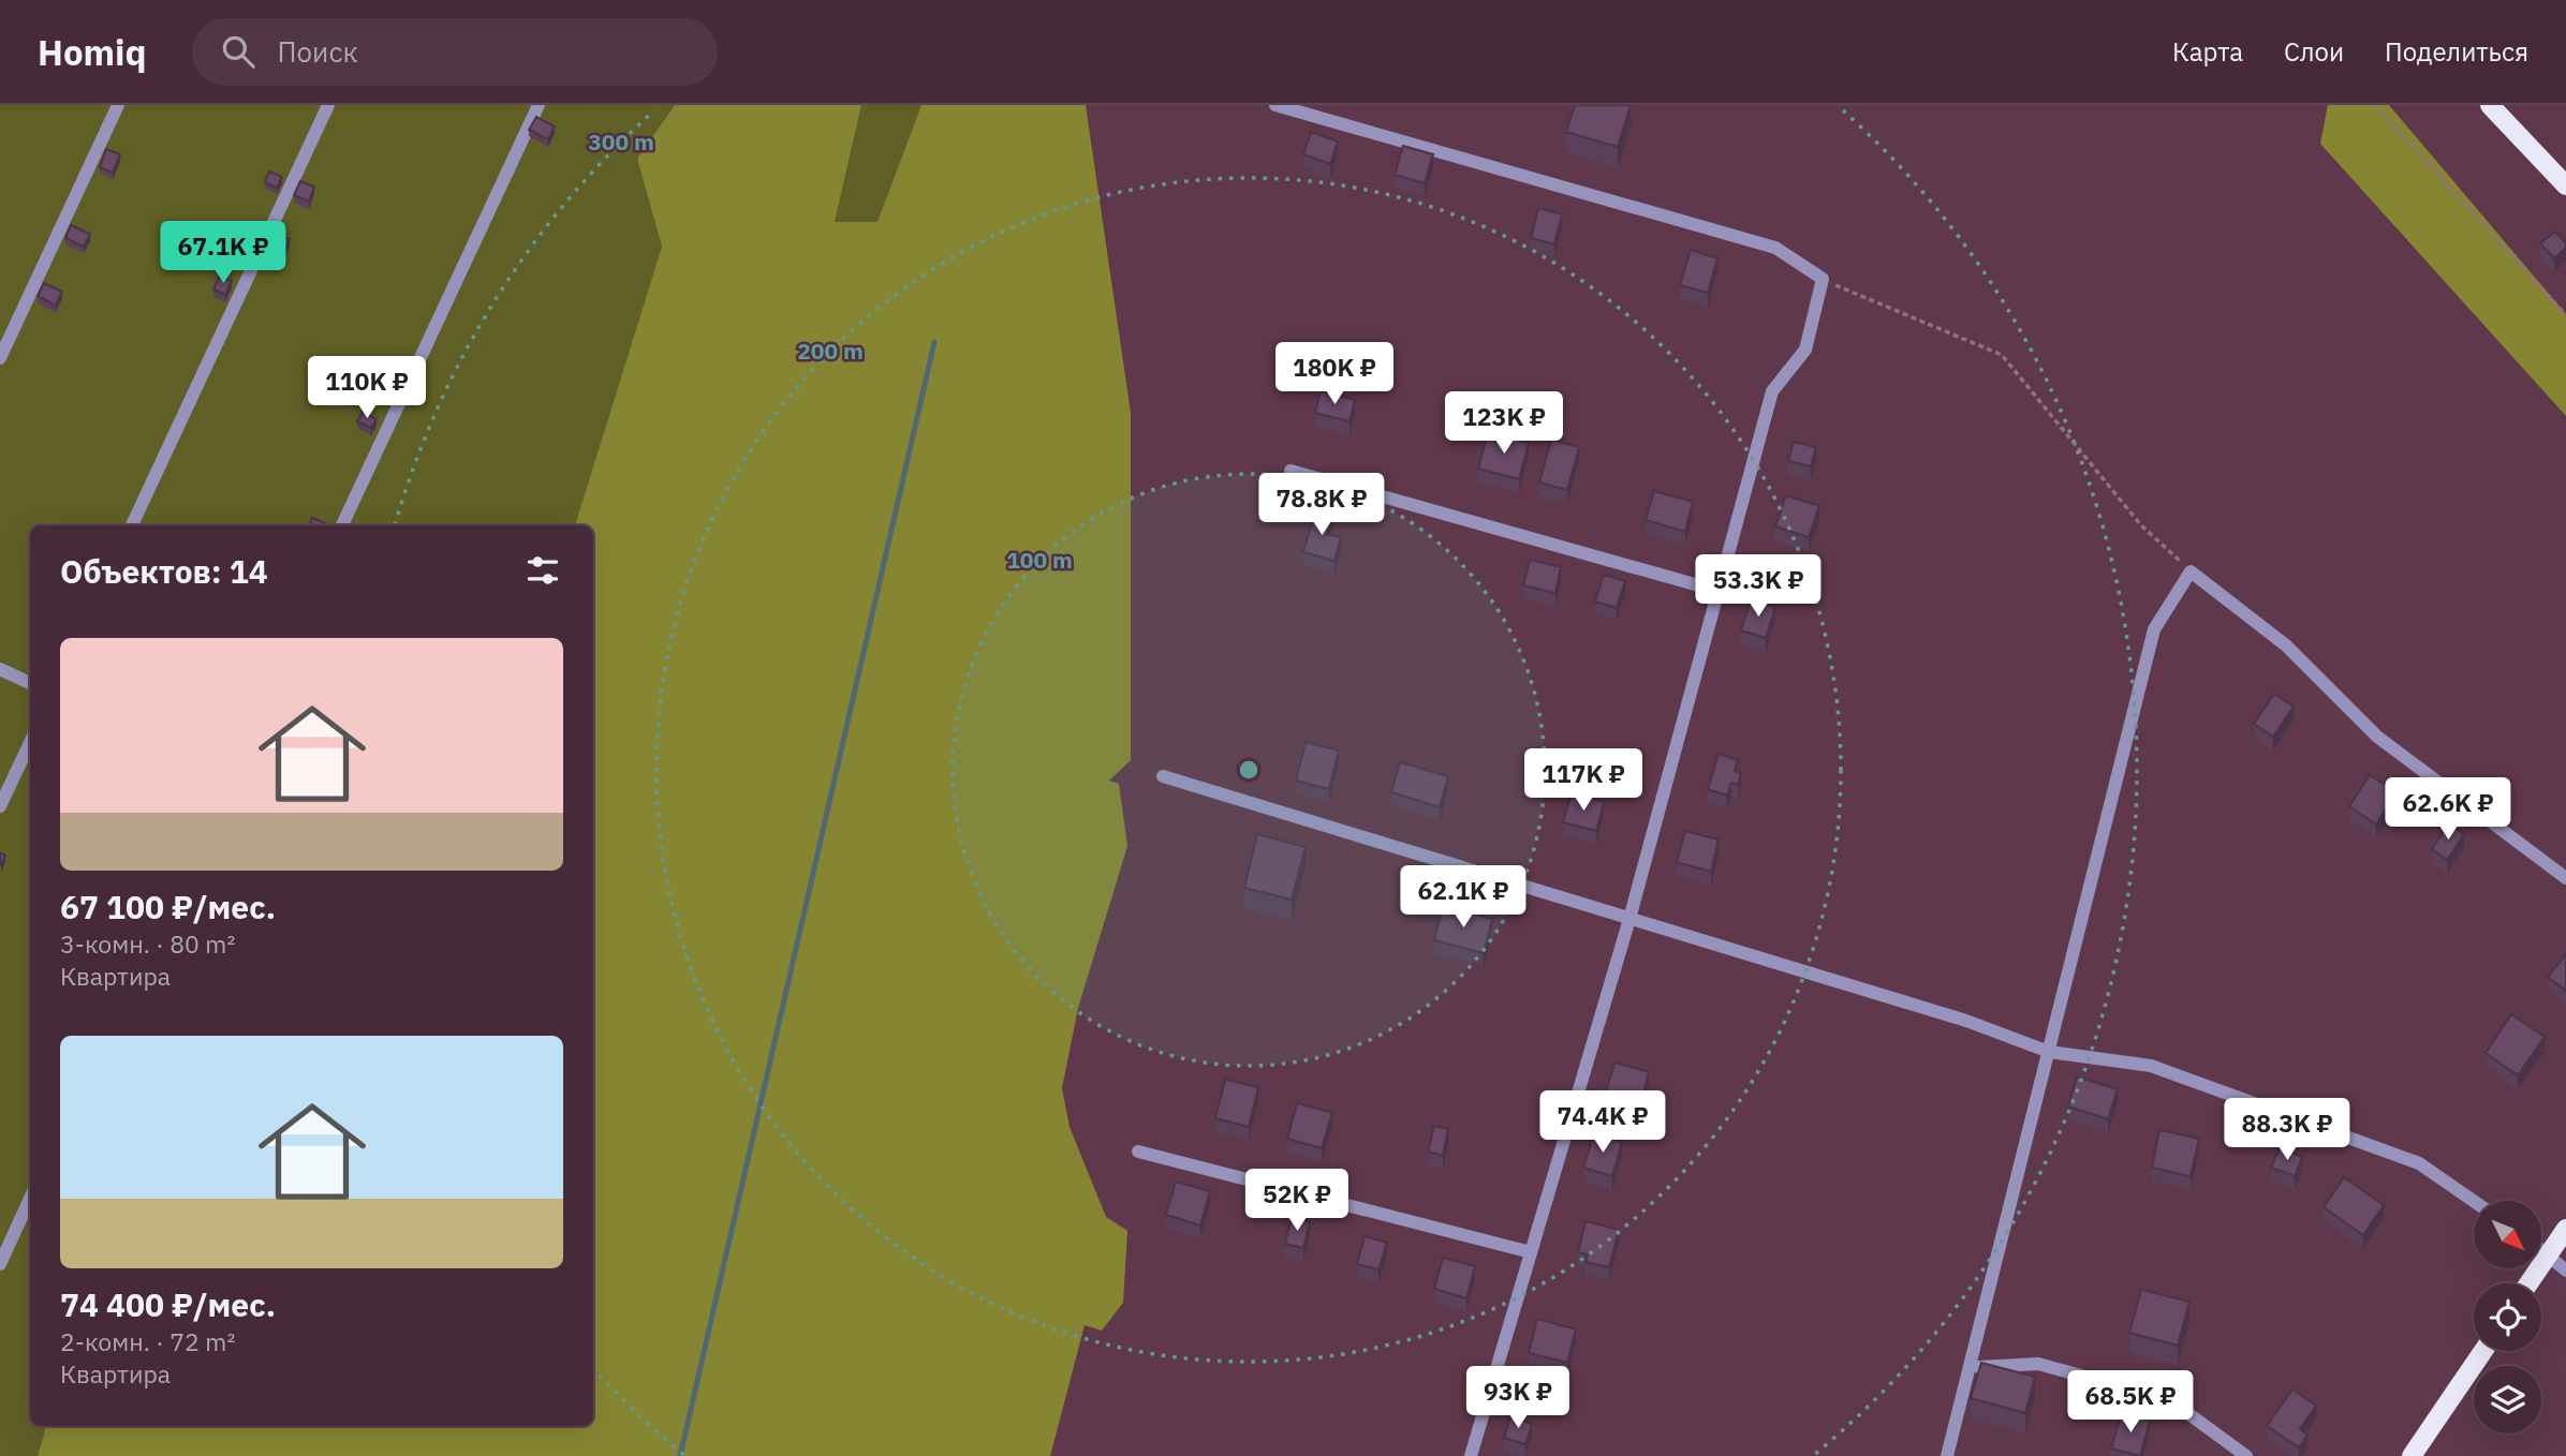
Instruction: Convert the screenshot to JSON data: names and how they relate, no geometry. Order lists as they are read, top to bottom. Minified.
{"north":"bottom right","page":{"header":"Homiq","search":"Поиск","nav":["Карта","Слои","Поделиться"],"price":["67.1K ₽","180K ₽","110K ₽","123K ₽","78.8K ₽","53.3K ₽","117K ₽","62.6K ₽","62.1K ₽","74.4K ₽","88.3K ₽","52K ₽","93K ₽","68.5K ₽"],"heading":"Объектов: 14","list":[{"name":"67 100 ₽/мес.","note":"3-комн. · 80 m² · Квартира"},{"name":"74 400 ₽/мес.","note":"2-комн. · 72 m² · Квартира"}]},"rings":["300 m","200 m","100 m"]}
